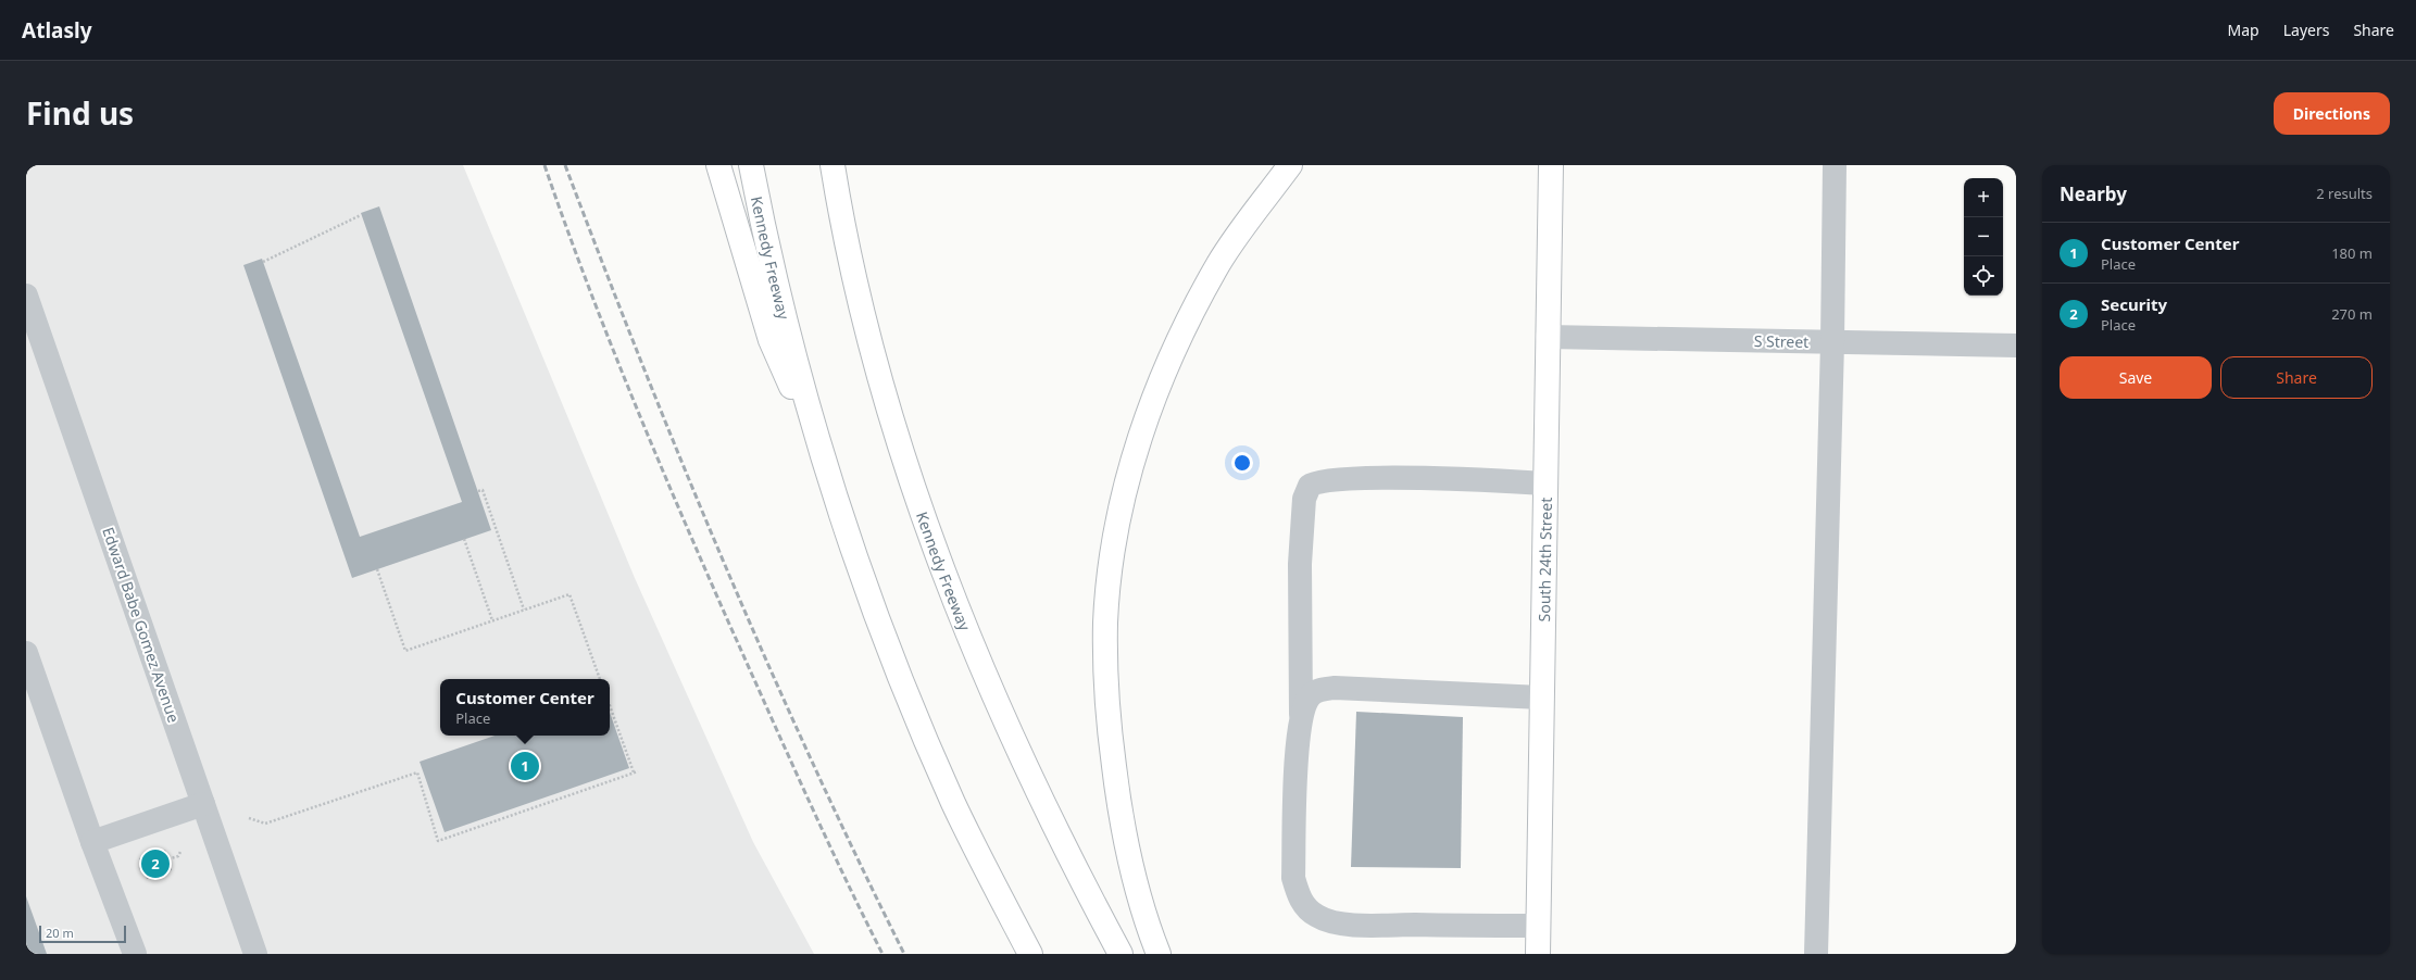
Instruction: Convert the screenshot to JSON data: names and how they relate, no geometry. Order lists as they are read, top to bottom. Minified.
{"streets":{"main road":["Kennedy Freeway","South 24th Street"],"street":["S Street","Edward Babe Gomez Avenue"]},"crossings":[["S Street","South 24th Street"]],"scale_bar":"20 m","page":{"header":"Atlasly","nav":["Map","Layers","Share"],"title":"Find us","buttons":["Directions",["Save","Share"]],"heading":["Nearby","2 results"],"map_buttons":["+","−"],"list":[{"mark":"1","name":"Customer Center","note":"Place","value":"180 m"},{"mark":"2","name":"Security","note":"Place","value":"270 m"}],"popup":["Customer Center","Place"],"pins":["1","2"],"scale":"20 m"}}
